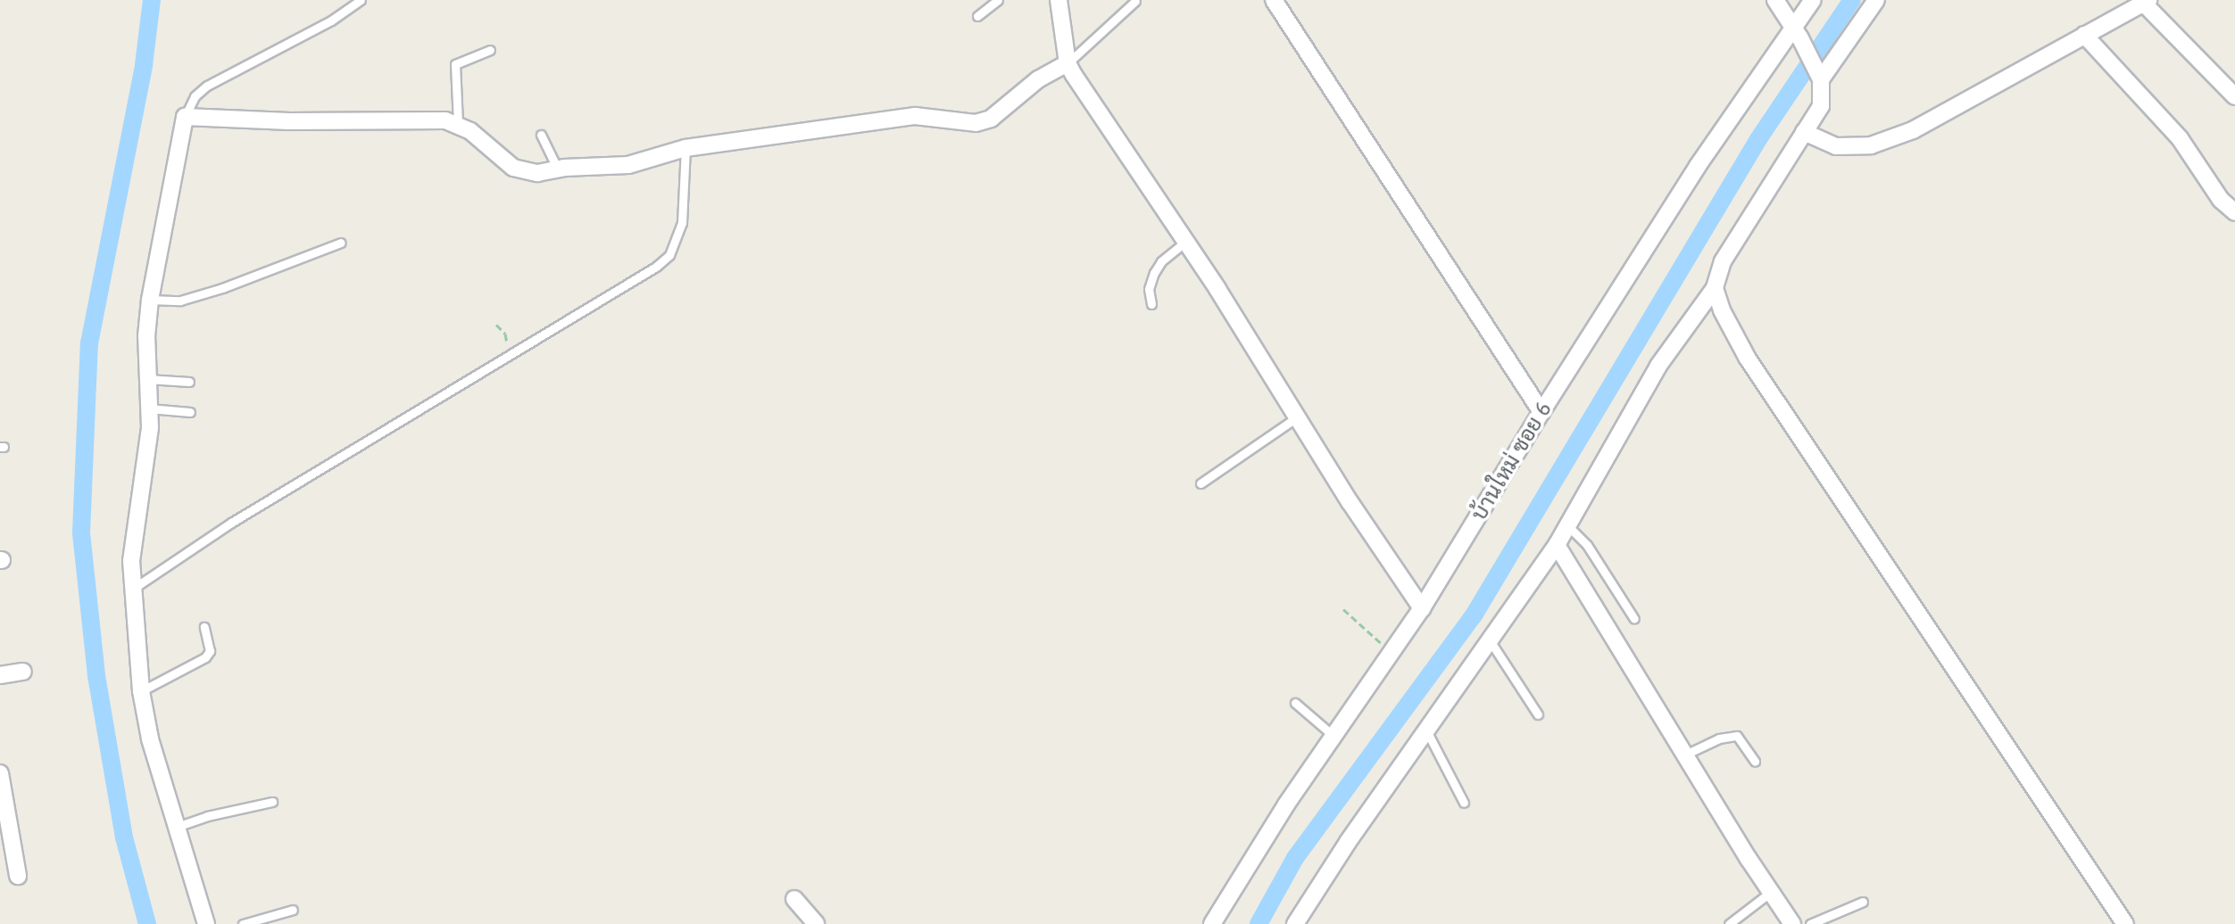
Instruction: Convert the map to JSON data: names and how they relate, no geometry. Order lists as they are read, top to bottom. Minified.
{"streets":{"street":["บ้านใหม่ ซอย 6"]}}
